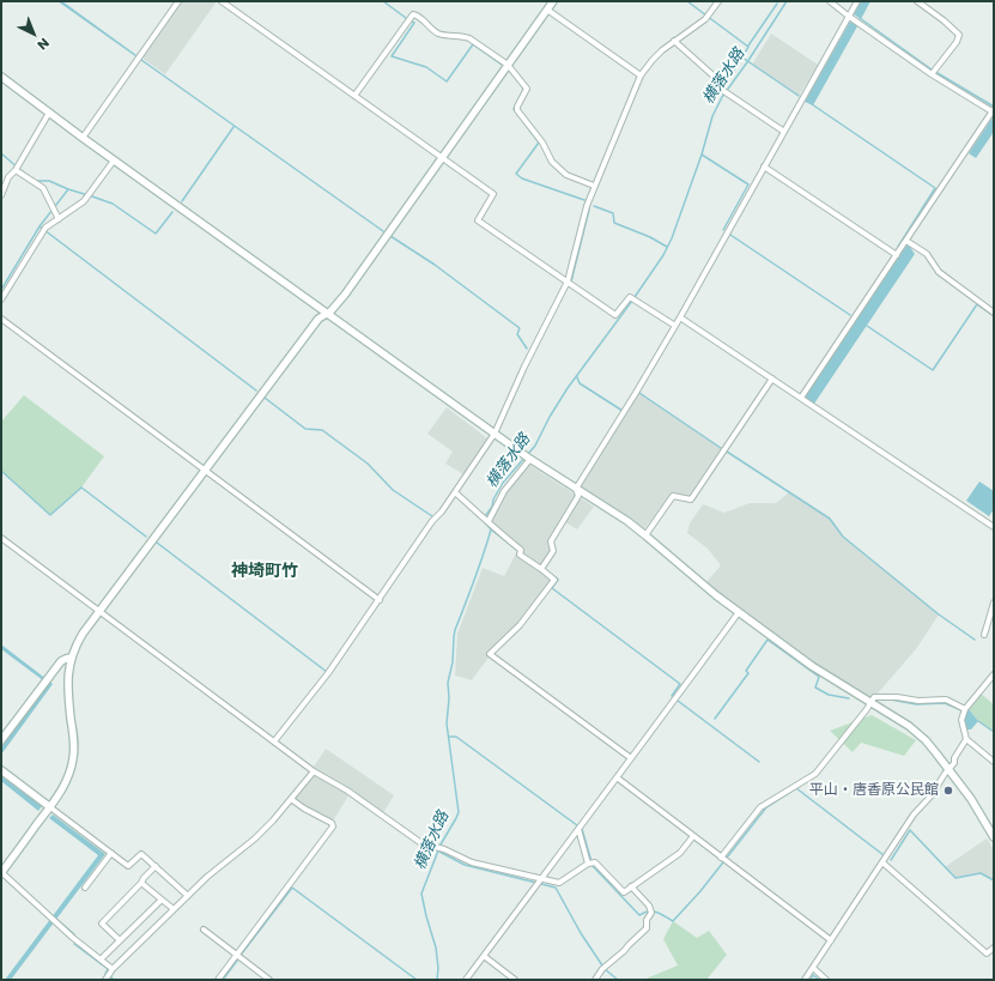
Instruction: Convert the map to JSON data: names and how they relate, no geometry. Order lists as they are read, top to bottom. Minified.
{"districts":["神埼町竹"],"water":["横落水路"],"places":["平山・唐香原公民館"],"north":"bottom right"}
